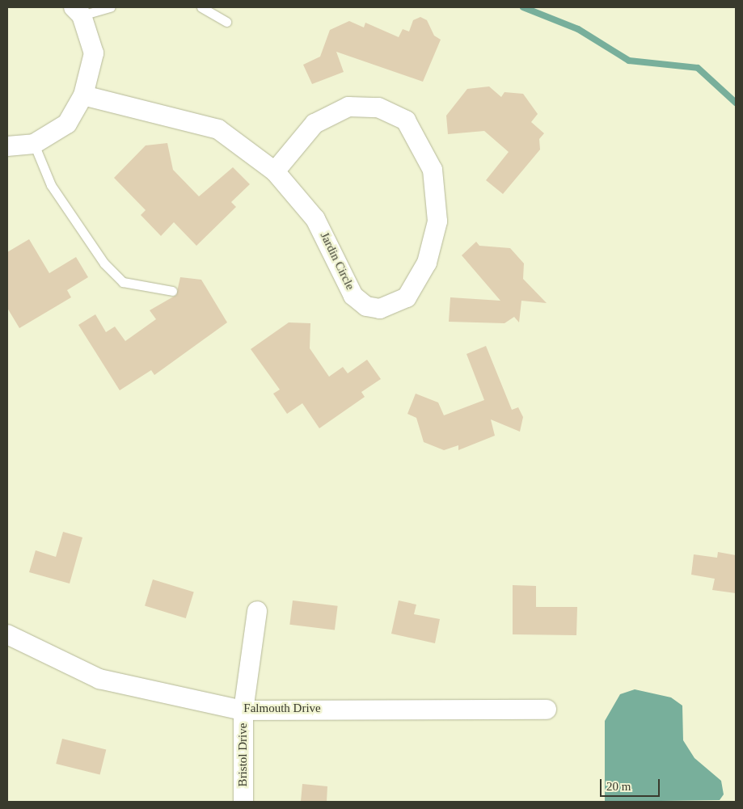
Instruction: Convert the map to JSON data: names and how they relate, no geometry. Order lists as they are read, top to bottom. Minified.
{"streets":{"street":["Jardin Circle","Falmouth Drive","Bristol Drive"]},"crossings":[["Falmouth Drive","Bristol Drive"]],"scale_bar":"20 m"}
